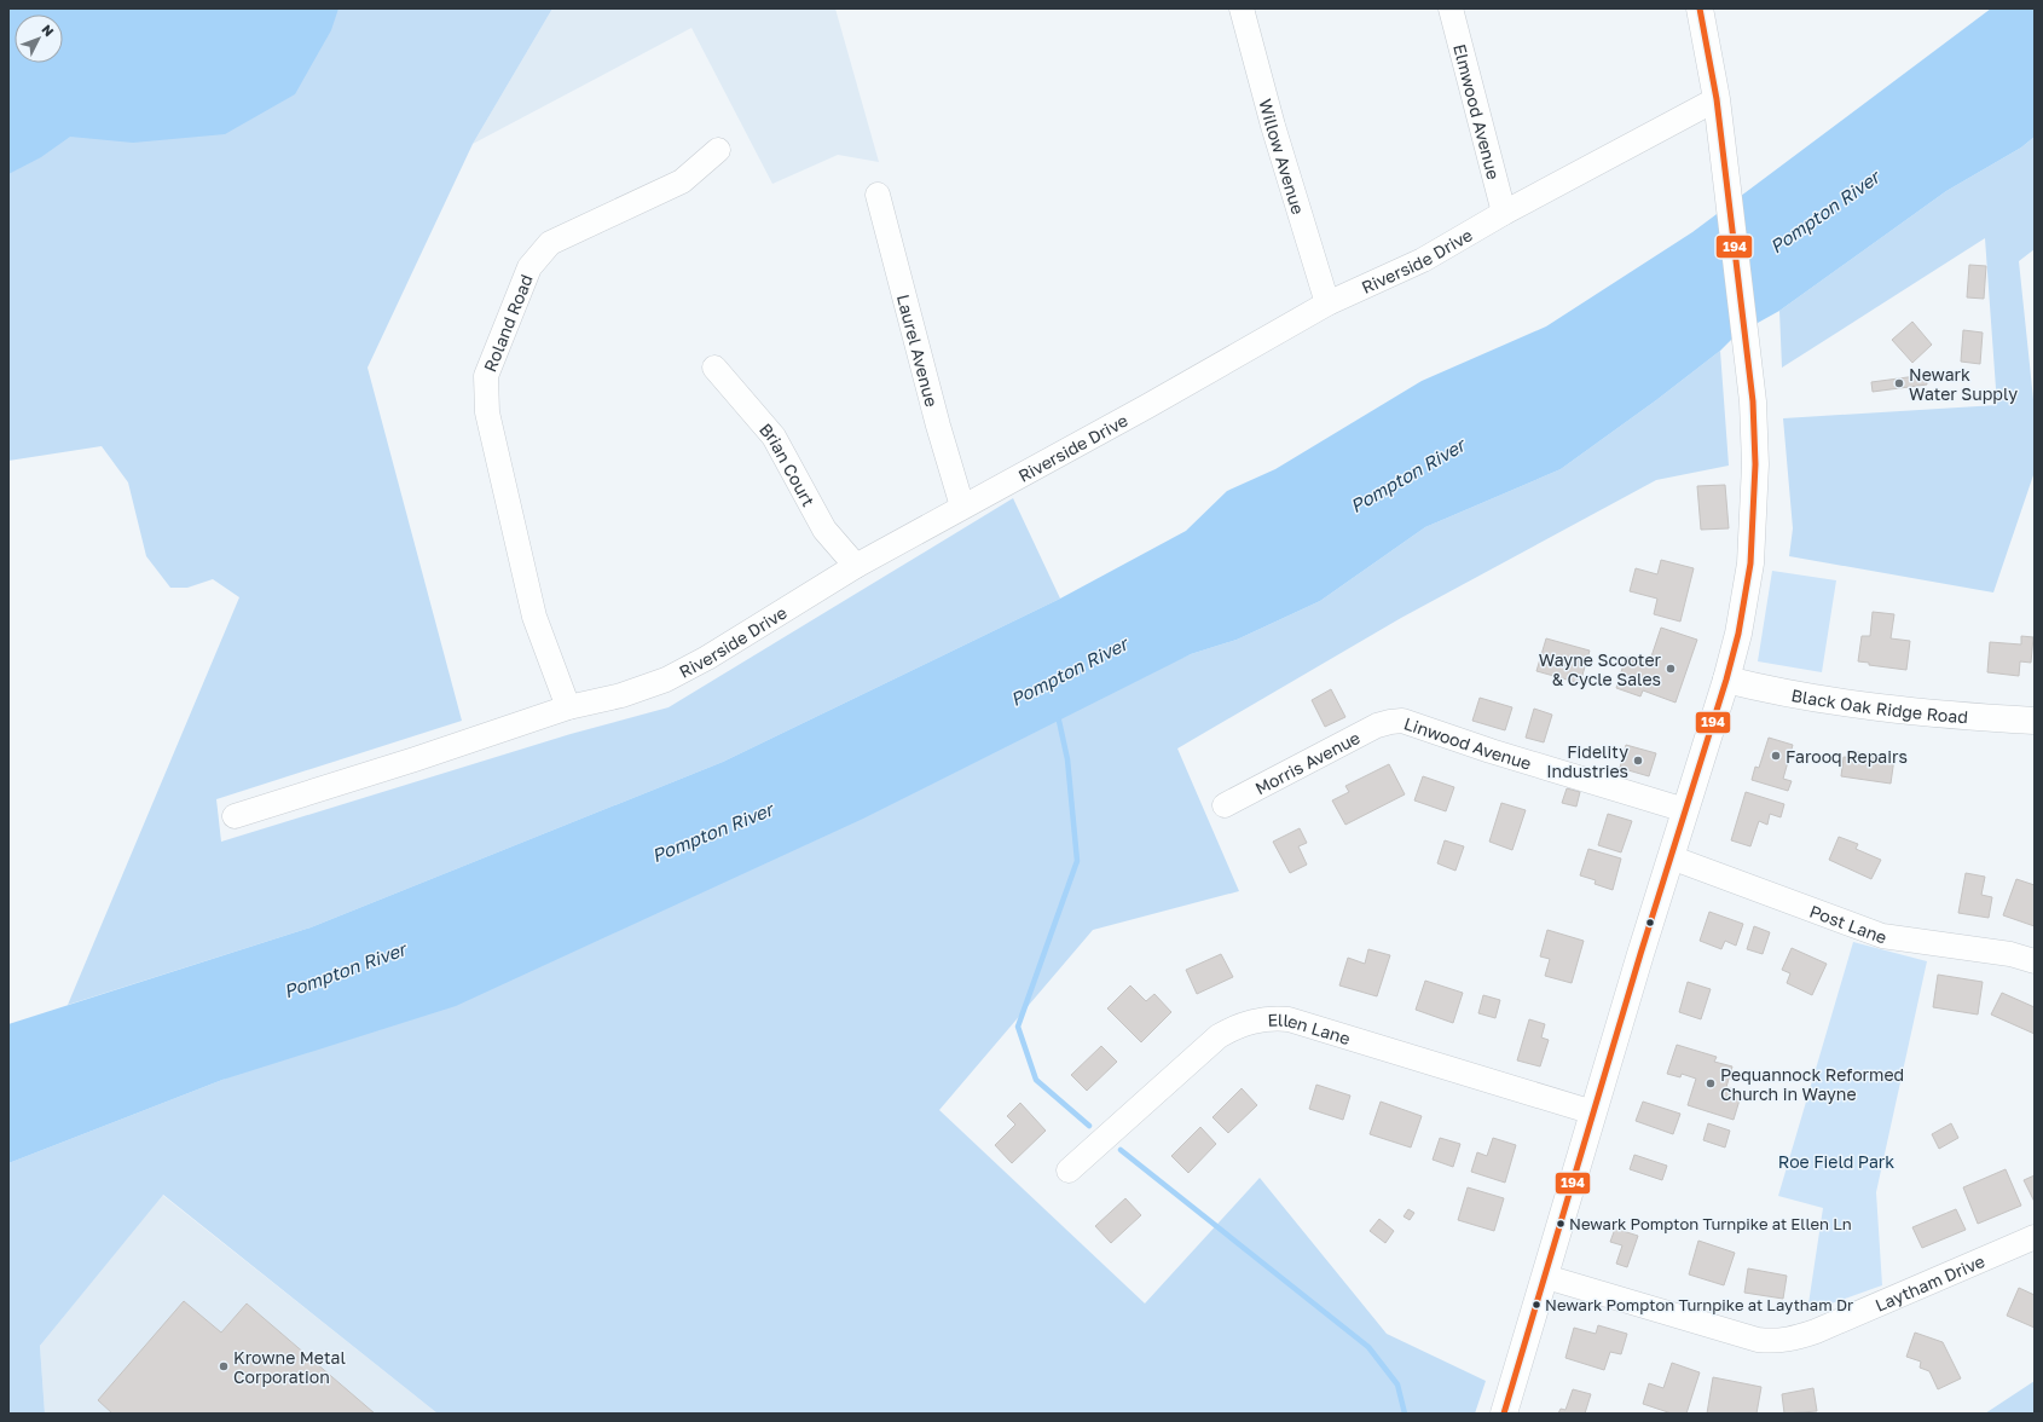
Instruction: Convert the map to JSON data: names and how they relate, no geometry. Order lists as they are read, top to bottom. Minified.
{"streets":{"main road":["Black Oak Ridge Road"],"street":["Elmwood Avenue","Willow Avenue","Riverside Drive","Roland Road","Laurel Avenue","Brian Court","Linwood Avenue","Morris Avenue","Post Lane","Ellen Lane","Laytham Drive"]},"crossings":[["Elmwood Avenue","Riverside Drive"],["Willow Avenue","Riverside Drive"],["Riverside Drive","Roland Road"],["Riverside Drive","Laurel Avenue"],["Riverside Drive","Brian Court"],["Linwood Avenue","Morris Avenue"]],"water":["Pompton River"],"parks":["Roe Field Park"],"places":["Newark Water Supply","Wayne Scooter & Cycle Sales","Farooq Repairs","Fidelity Industries","Pequannock Reformed Church in Wayne","Newark Pompton Turnpike at Ellen Ln","Newark Pompton Turnpike at Laytham Dr","Krowne Metal Corporation"],"lines":["transit line 194"],"north":"top right"}
